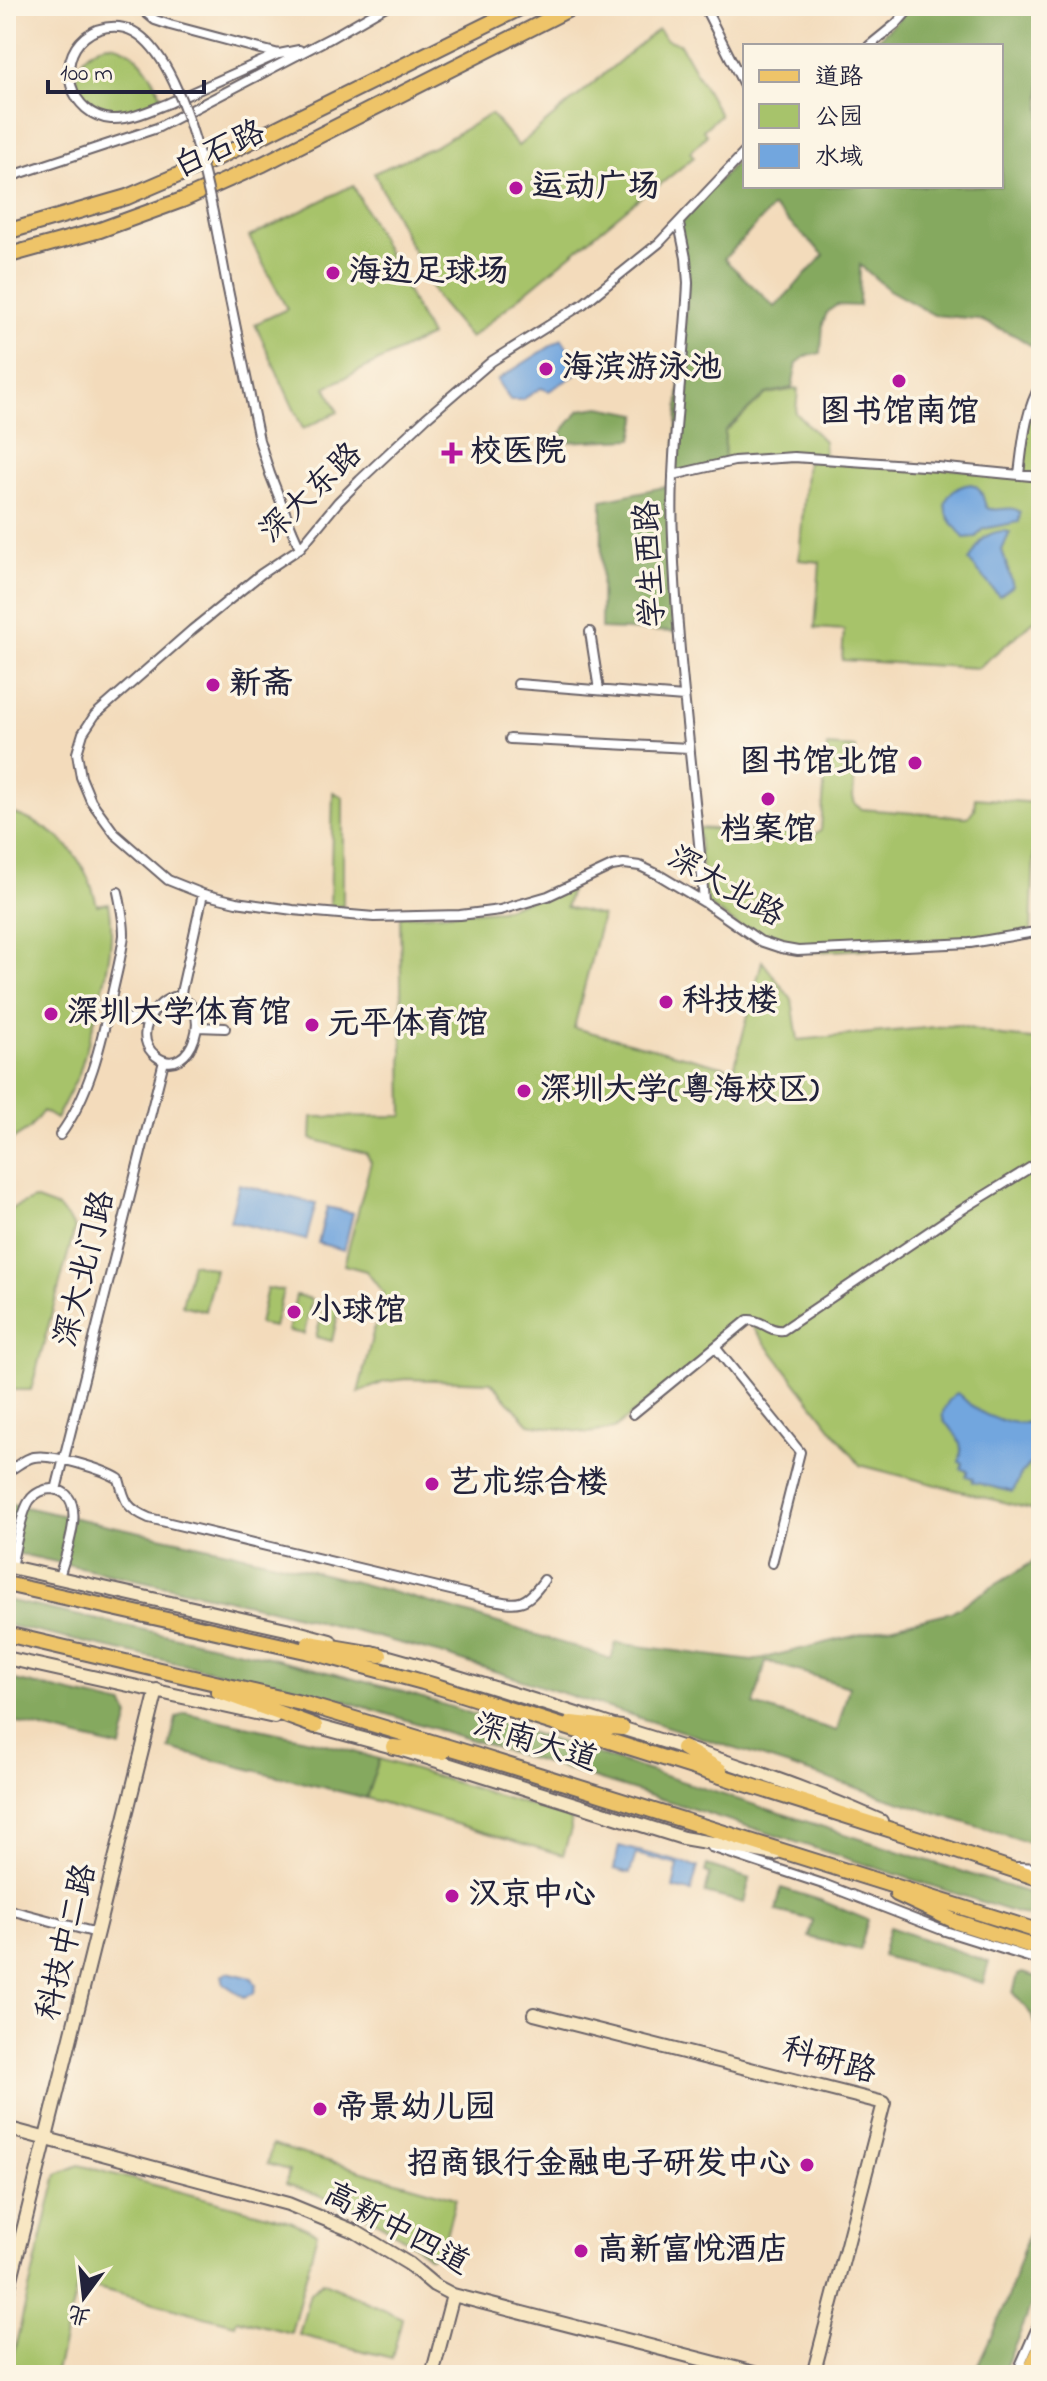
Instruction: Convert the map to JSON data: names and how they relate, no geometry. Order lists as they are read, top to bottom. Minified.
{"streets":{"main road":["白石路","深南大道","科技中二路","科研路","高新中四道"],"street":["深大东路","学生西路","深大北路","深大北门路"]},"crossings":[["深大东路","学生西路"],["深大东路","深大北路"],["学生西路","深大北路"],["科技中二路","高新中四道"]],"places":{"other":["运动广场","海边足球场","海滨游泳池","图书馆南馆","新斋","图书馆北馆","档案馆","科技楼","深圳大学体育馆","元平体育馆","深圳大学(粤海校区)","小球馆","艺术综合楼","汉京中心","帝景幼儿园","招商银行金融电子研发中心","高新富悦酒店"],"health":["校医院"]},"legend":["道路","公园","水域"],"scale_bar":"100 m","north":"bottom"}
